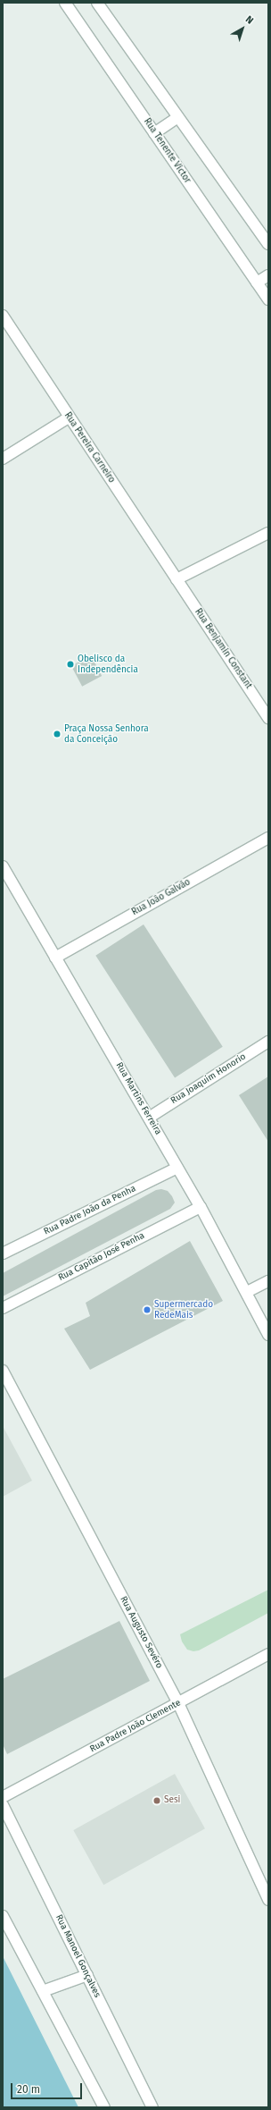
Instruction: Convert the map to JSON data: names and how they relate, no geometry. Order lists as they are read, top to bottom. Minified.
{"streets":{"street":["Rua Tenente Victor","Rua Pereira Carneiro","Rua Benjamin Constant","Rua João Galvão","Rua Joaquim Honorio","Rua Martins Ferreira","Rua Padre João da Penha","Rua Capitão José Penha","Rua Augusto Sevéro","Rua Padre João Clemente","Rua Manoel Gonçalves"]},"crossings":[["Rua Pereira Carneiro","Rua Benjamin Constant"],["Rua João Galvão","Rua Martins Ferreira"],["Rua Joaquim Honorio","Rua Martins Ferreira"],["Rua Martins Ferreira","Rua Padre João da Penha"],["Rua Martins Ferreira","Rua Capitão José Penha"],["Rua Augusto Sevéro","Rua Padre João Clemente"]],"places":["Obelisco da Independência","Praça Nossa Senhora da Conceição","Supermercado RedeMais","Sesi"],"scale_bar":"20 m","north":"top right"}
